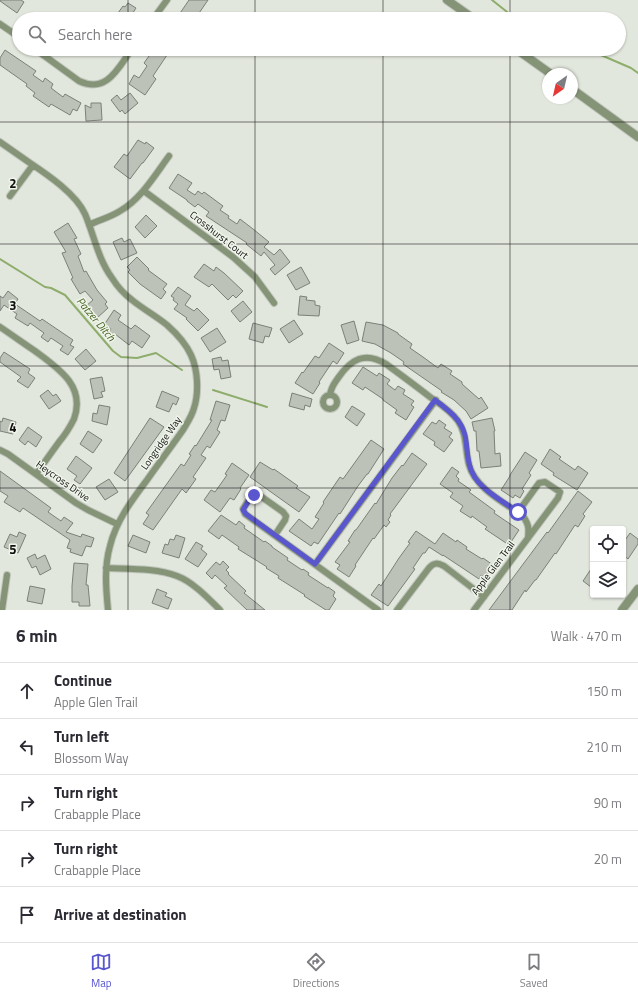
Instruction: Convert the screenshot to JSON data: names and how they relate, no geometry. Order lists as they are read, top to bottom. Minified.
{"streets":{"street":["Crosshurst Court","Longridge Way","Heycross Drive","Apple Glen Trail"]},"crossings":[["Longridge Way","Heycross Drive"]],"water":["Patzer Ditch"],"north":"bottom left","page":{"search":"Search here","heading":["6 min","Walk · 470 m"],"list":[["Continue","Apple Glen Trail","150 m"],["Turn left","Blossom Way","210 m"],["Turn right","Crabapple Place","90 m"],["Turn right","Crabapple Place","20 m"],"Arrive at destination"],"nav":["Map","Directions","Saved"]},"grid":{"rows":["2","3","4","5"]}}
